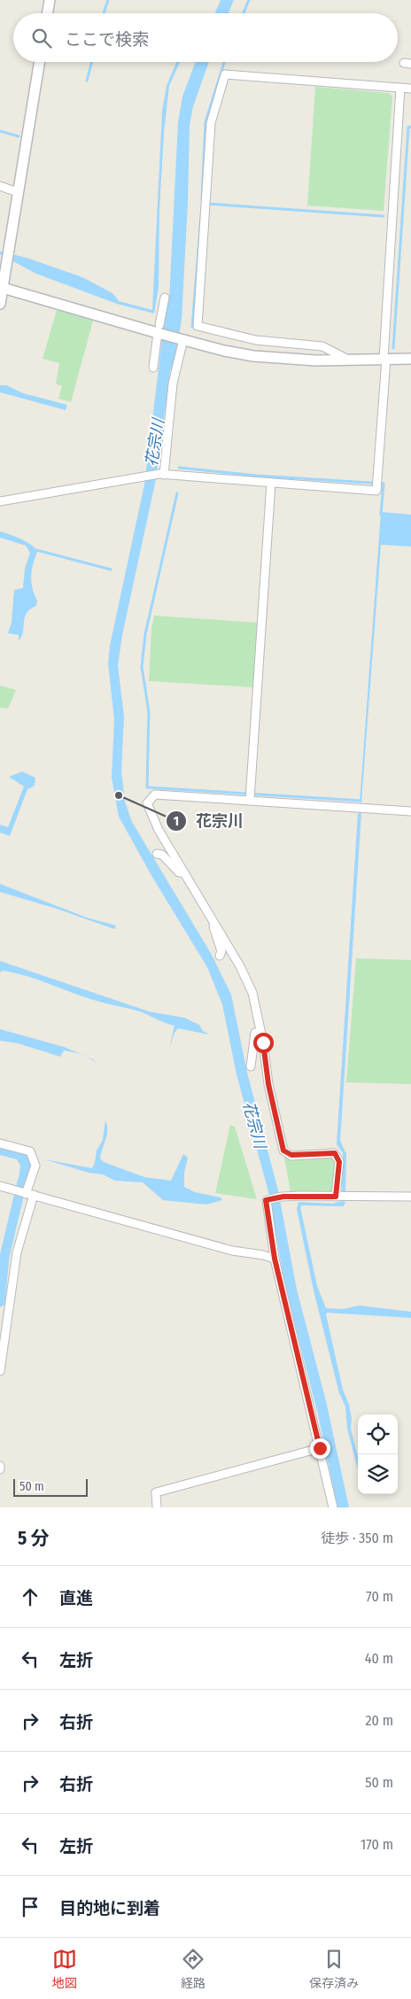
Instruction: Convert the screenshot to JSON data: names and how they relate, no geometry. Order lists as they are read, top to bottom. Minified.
{"water":["花宗川"],"places":["花宗川"],"scale_bar":"50 m","page":{"search":"ここで検索","scale":"50 m","heading":["5 分","徒歩 · 350 m"],"list":[["直進","70 m"],["左折","40 m"],["右折","20 m"],["右折","50 m"],["左折","170 m"],"目的地に到着"],"nav":["地図","経路","保存済み"]}}
